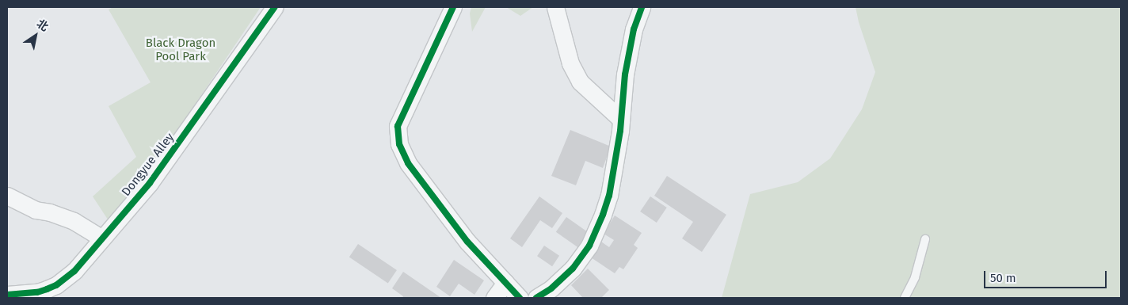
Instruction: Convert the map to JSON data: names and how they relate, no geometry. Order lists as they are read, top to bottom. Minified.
{"streets":{"street":["Dongyue Alley"]},"parks":["Black Dragon Pool Park"],"scale_bar":"50 m","north":"top right"}
